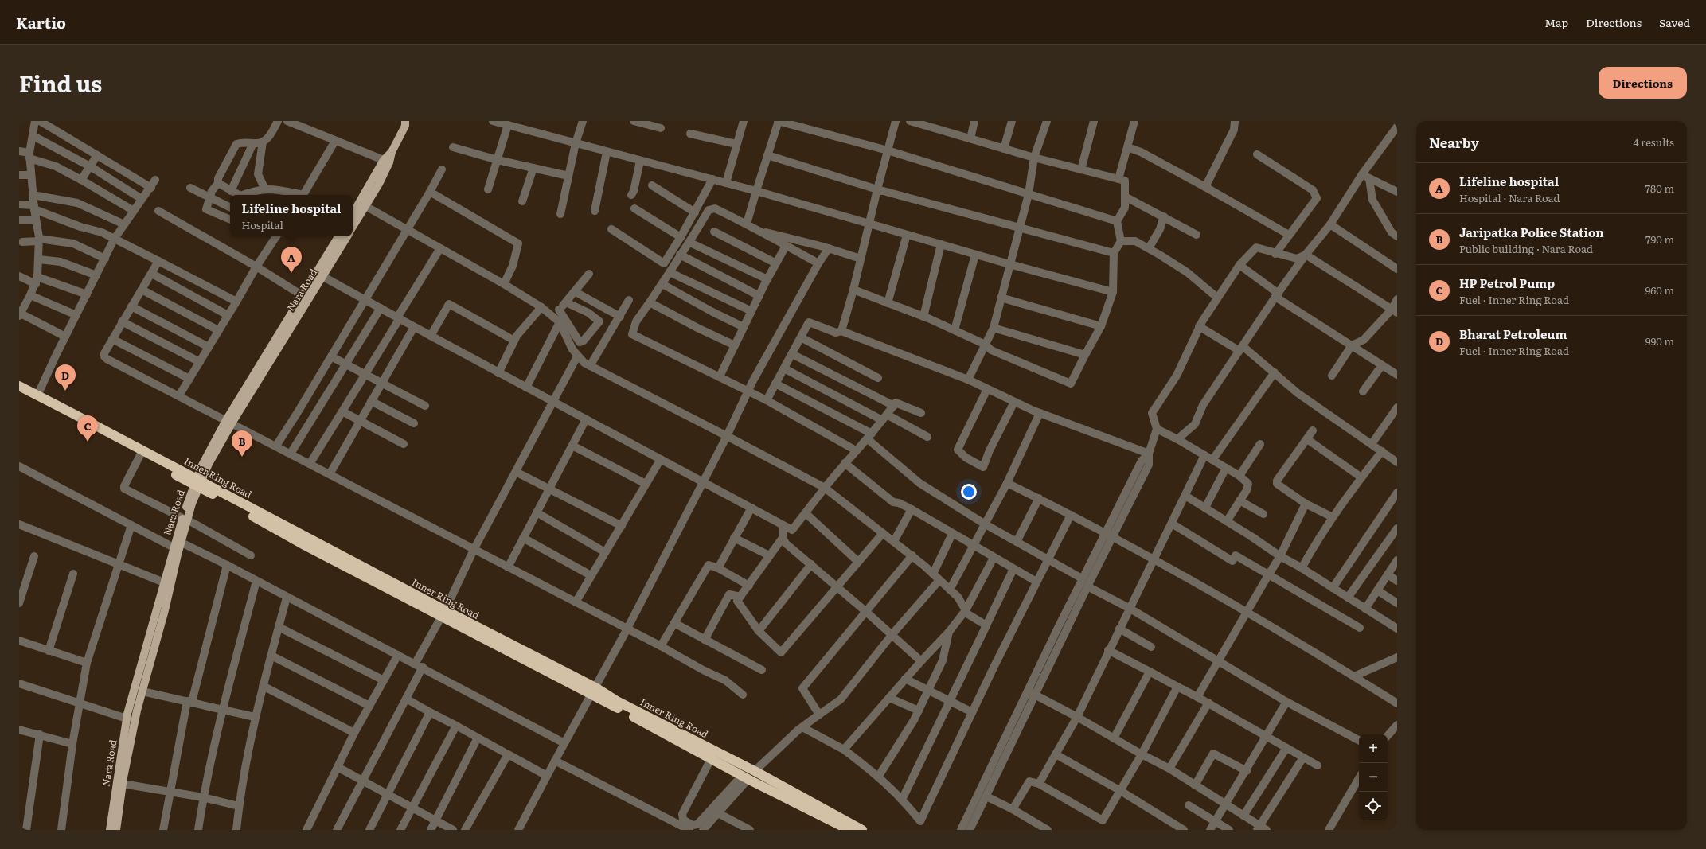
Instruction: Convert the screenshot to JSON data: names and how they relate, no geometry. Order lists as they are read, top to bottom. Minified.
{"streets":{"highway":["Inner Ring Road"],"main road":["Nara Road"]},"crossings":[["Nara Road","Inner Ring Road"]],"page":{"header":"Kartio","nav":["Map","Directions","Saved"],"title":"Find us","buttons":"Directions","heading":["Nearby","4 results"],"list":[{"mark":"A","name":"Lifeline hospital","note":"Hospital · Nara Road","value":"780 m"},{"mark":"B","name":"Jaripatka Police Station","note":"Public building · Nara Road","value":"790 m"},{"mark":"C","name":"HP Petrol Pump","note":"Fuel · Inner Ring Road","value":"960 m"},{"mark":"D","name":"Bharat Petroleum","note":"Fuel · Inner Ring Road","value":"990 m"}],"popup":["Lifeline hospital","Hospital"],"pins":["A","D","C","B"],"map_buttons":["+","−"]}}
